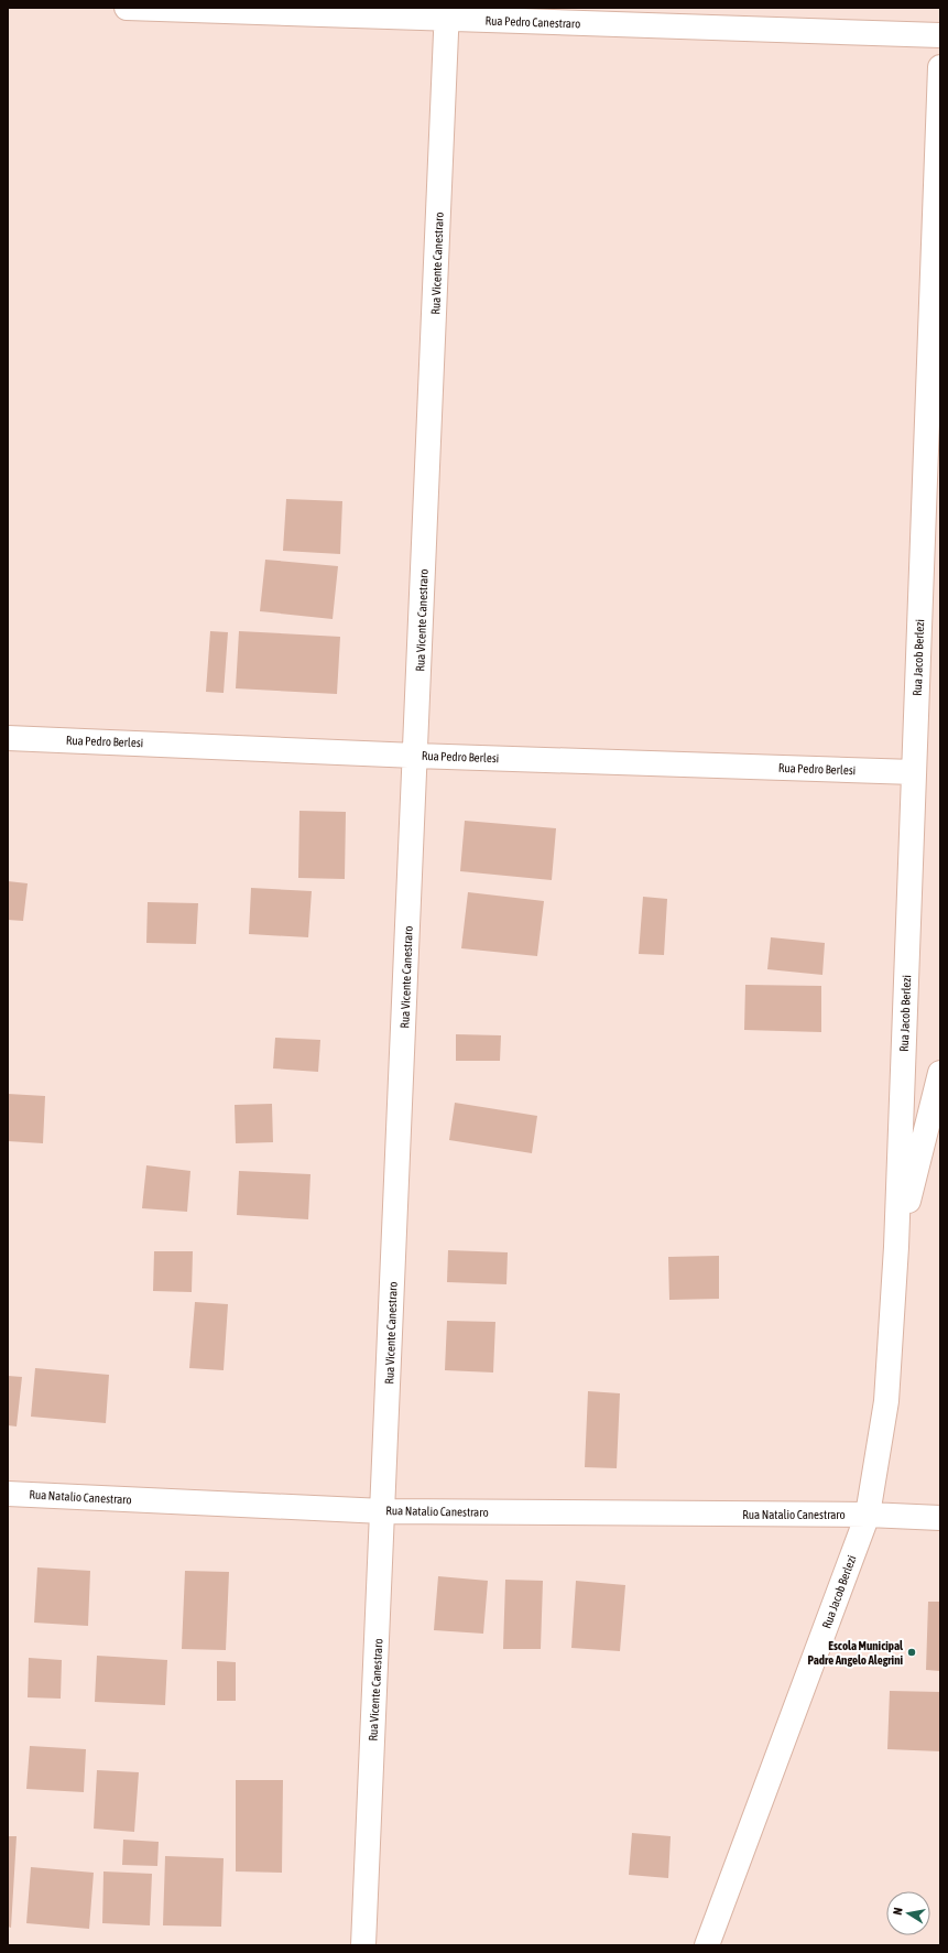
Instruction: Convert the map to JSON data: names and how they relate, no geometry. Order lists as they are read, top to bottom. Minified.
{"streets":{"street":["Rua Pedro Canestraro","Rua Vicente Canestraro","Rua Jacob Berlezi","Rua Pedro Berlesi","Rua Natalio Canestraro"]},"crossings":[["Rua Pedro Canestraro","Rua Vicente Canestraro"],["Rua Vicente Canestraro","Rua Pedro Berlesi"],["Rua Vicente Canestraro","Rua Natalio Canestraro"],["Rua Jacob Berlezi","Rua Pedro Berlesi"],["Rua Jacob Berlezi","Rua Natalio Canestraro"]],"places":["Escola Municipal Padre Angelo Alegrini"],"north":"left"}
